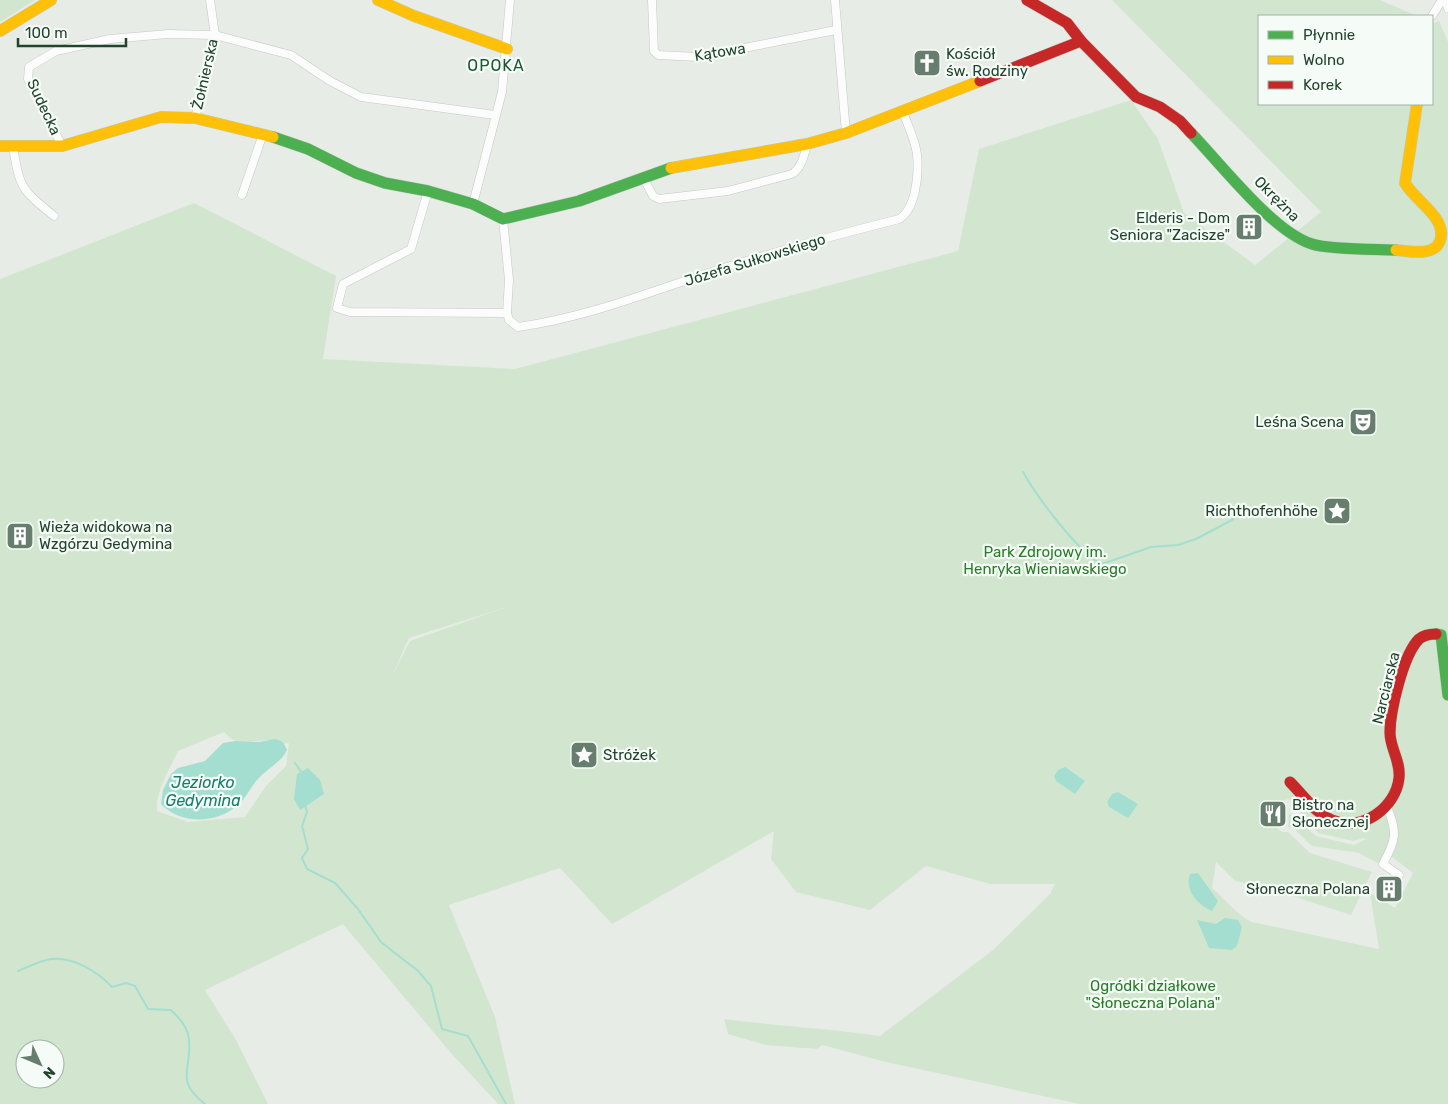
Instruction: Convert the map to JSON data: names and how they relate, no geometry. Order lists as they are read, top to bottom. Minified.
{"streets":{"street":["Kątowa","Żołnierska","Sudecka","Okrężna","Józefa Sułkowskiego","Narciarska"]},"crossings":[["Żołnierska","Sudecka"]],"districts":["OPOKA"],"water":["Jeziorko Gedymina"],"parks":["Park Zdrojowy im. Henryka Wieniawskiego","Ogródki działkowe \"Słoneczna Polana\""],"places":{"church":["Kościół św. Rodziny"],"building":["Elderis - Dom Seniora \"Zacisze\"","Wieża widokowa na Wzgórzu Gedymina","Słoneczna Polana"],"theatre":["Leśna Scena"],"place":["Richthofenhöhe","Stróżek"],"restaurant":["Bistro na Słonecznej"]},"legend":["Płynnie","Wolno","Korek"],"scale_bar":"100 m","north":"bottom right"}
